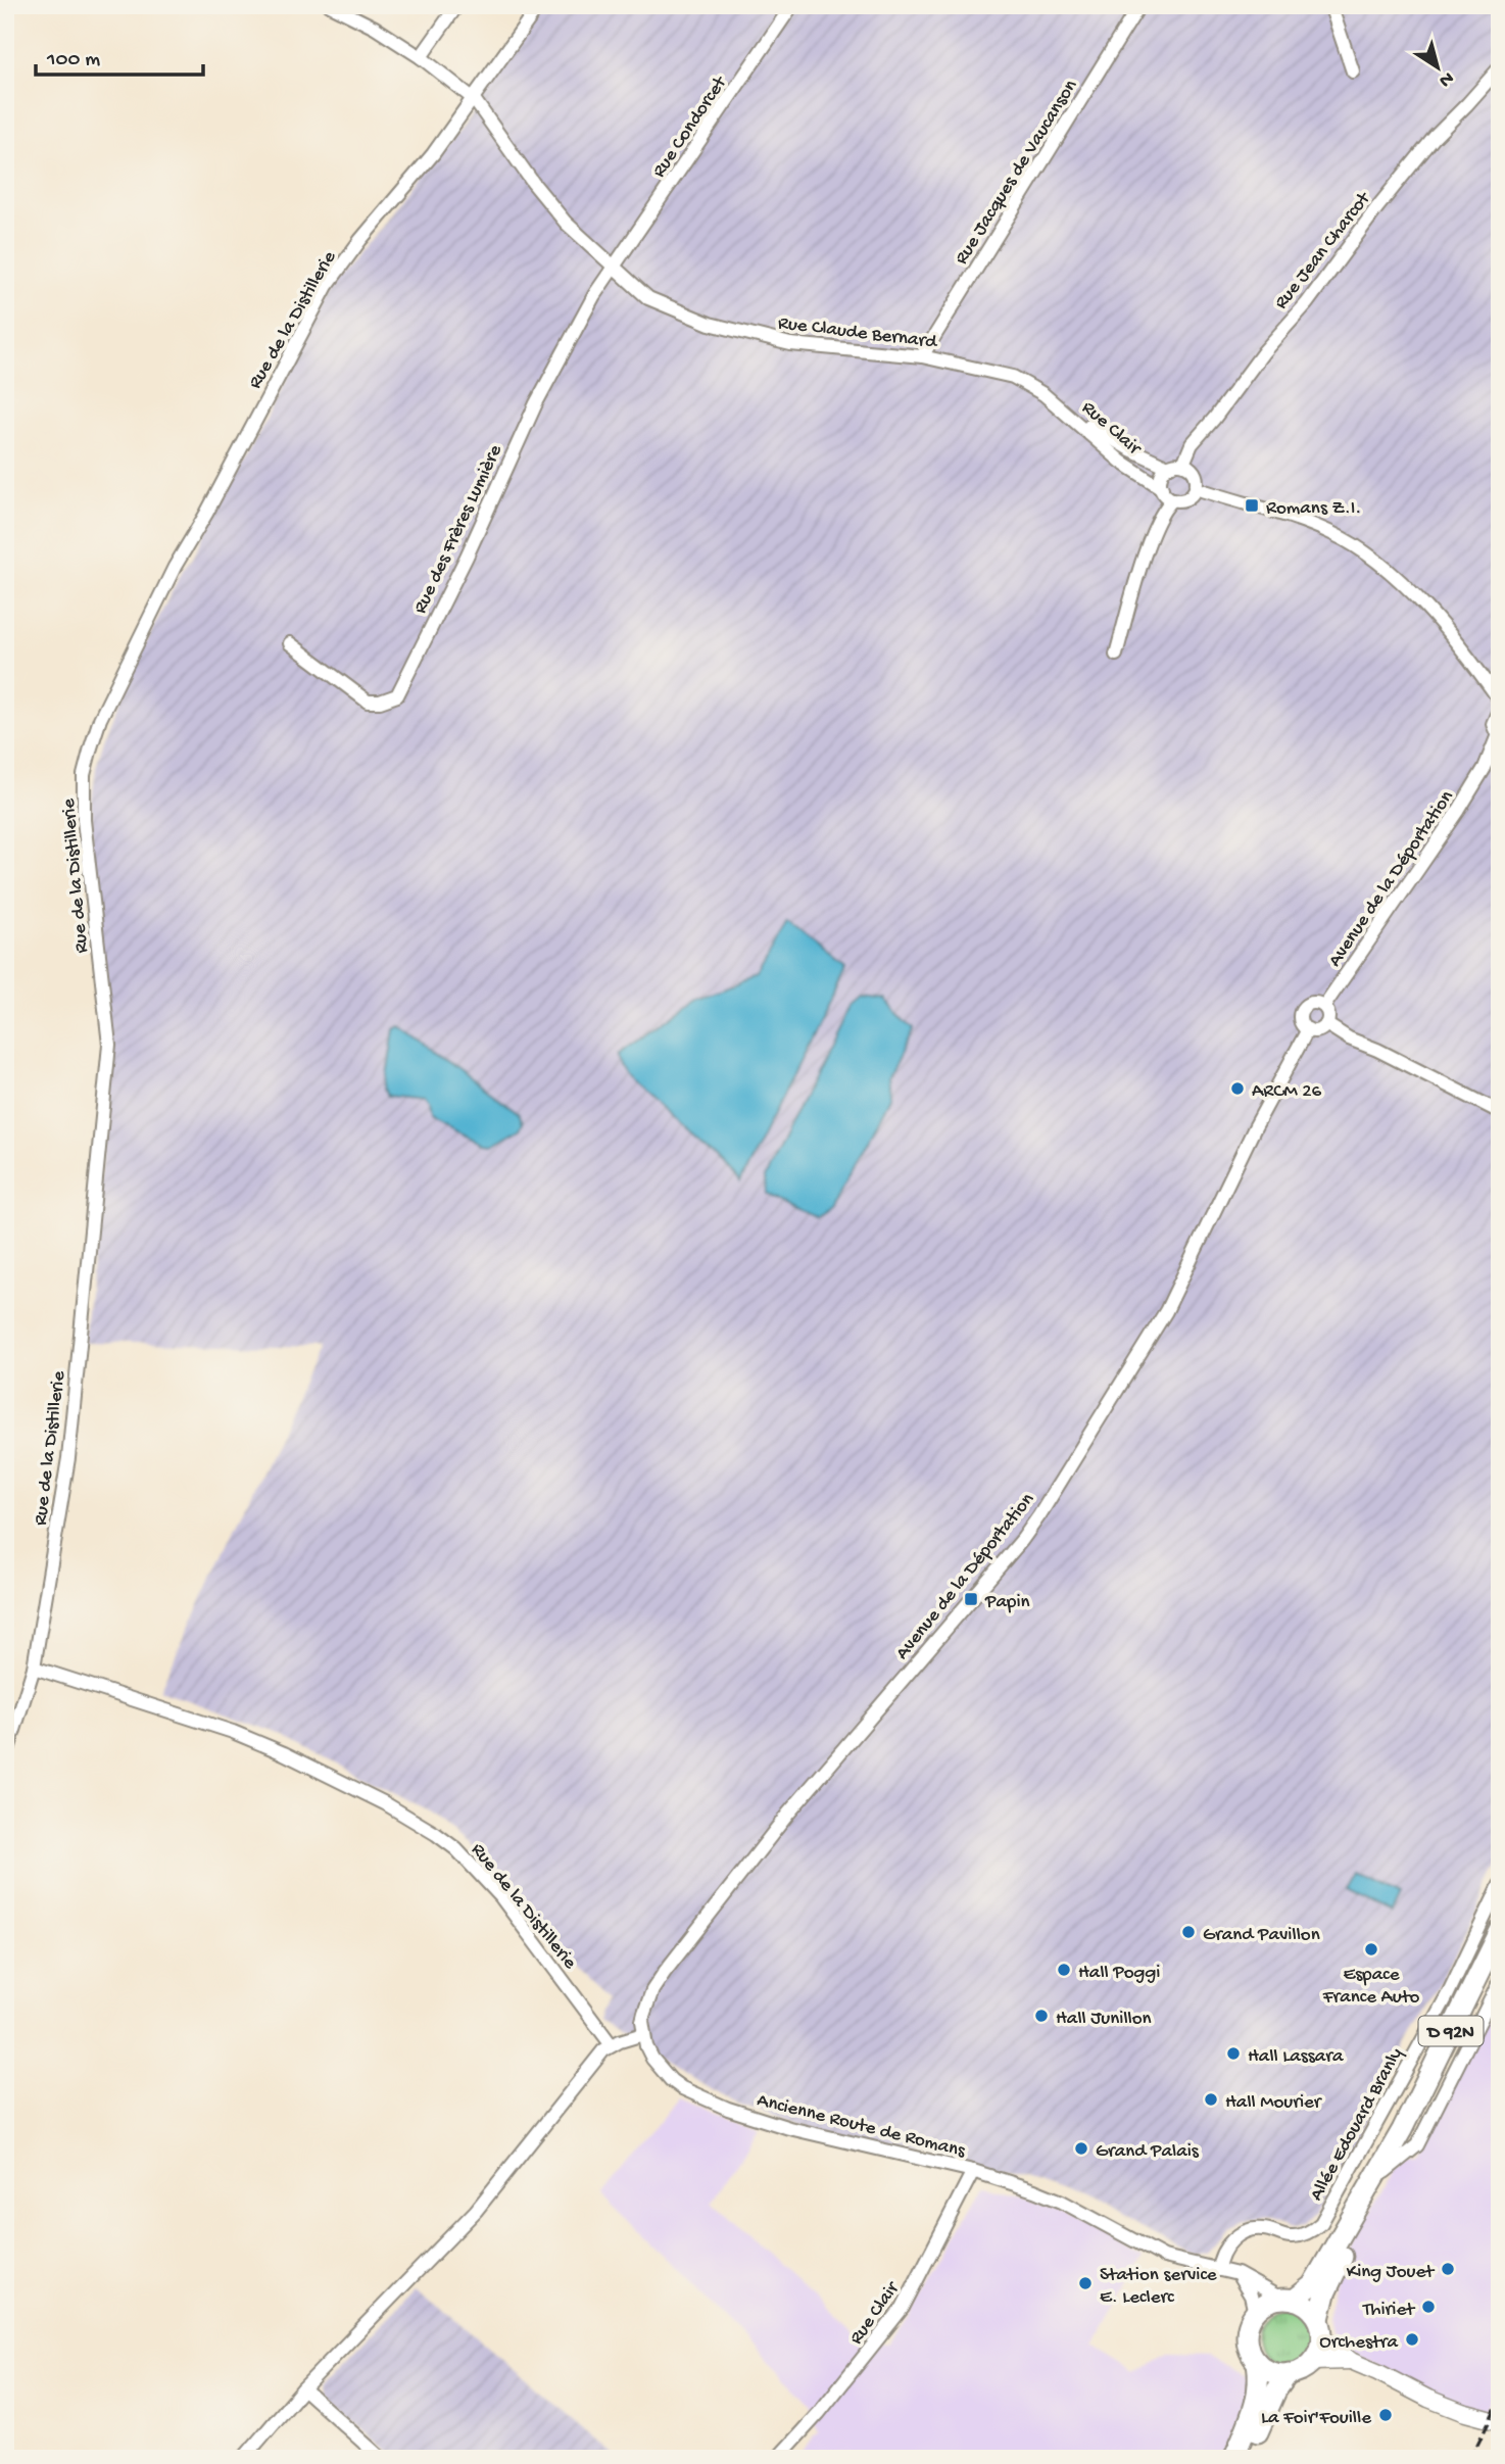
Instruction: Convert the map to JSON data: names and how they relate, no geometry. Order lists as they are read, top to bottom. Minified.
{"streets":{"main road":["D 92N"],"street":["Rue Condorcet","Rue Jacques de Vaucanson","Rue Jean Charcot","Rue de la Distillerie","Rue Claude Bernard","Rue Clair","Rue des Frères Lumière","Avenue de la Déportation","Ancienne Route de Romans","Allée Edouard Branly"]},"crossings":[["Rue Condorcet","Rue Claude Bernard"],["Rue Condorcet","Rue des Frères Lumière"],["Rue Jacques de Vaucanson","Rue Claude Bernard"],["Rue Jean Charcot","Rue Clair"],["Rue de la Distillerie","Rue Claude Bernard"],["Rue Claude Bernard","Rue Clair"],["Rue Claude Bernard","Rue des Frères Lumière"],["Rue Clair","Ancienne Route de Romans"],["Avenue de la Déportation","Ancienne Route de Romans"],["D 92N","Ancienne Route de Romans"],["Ancienne Route de Romans","Allée Edouard Branly"]],"places":{"transit":["Romans Z.I.","Papin"],"other":["ARCM 26","Grand Pavillon","Espace France Auto","Hall Poggi","Hall Junillon","Hall Lassara","Hall Mourier","Grand Palais","King Jouet","Station service E. Leclerc","Thiriet","Orchestra","La Foir'Fouille"]},"scale_bar":"100 m","north":"bottom right"}
